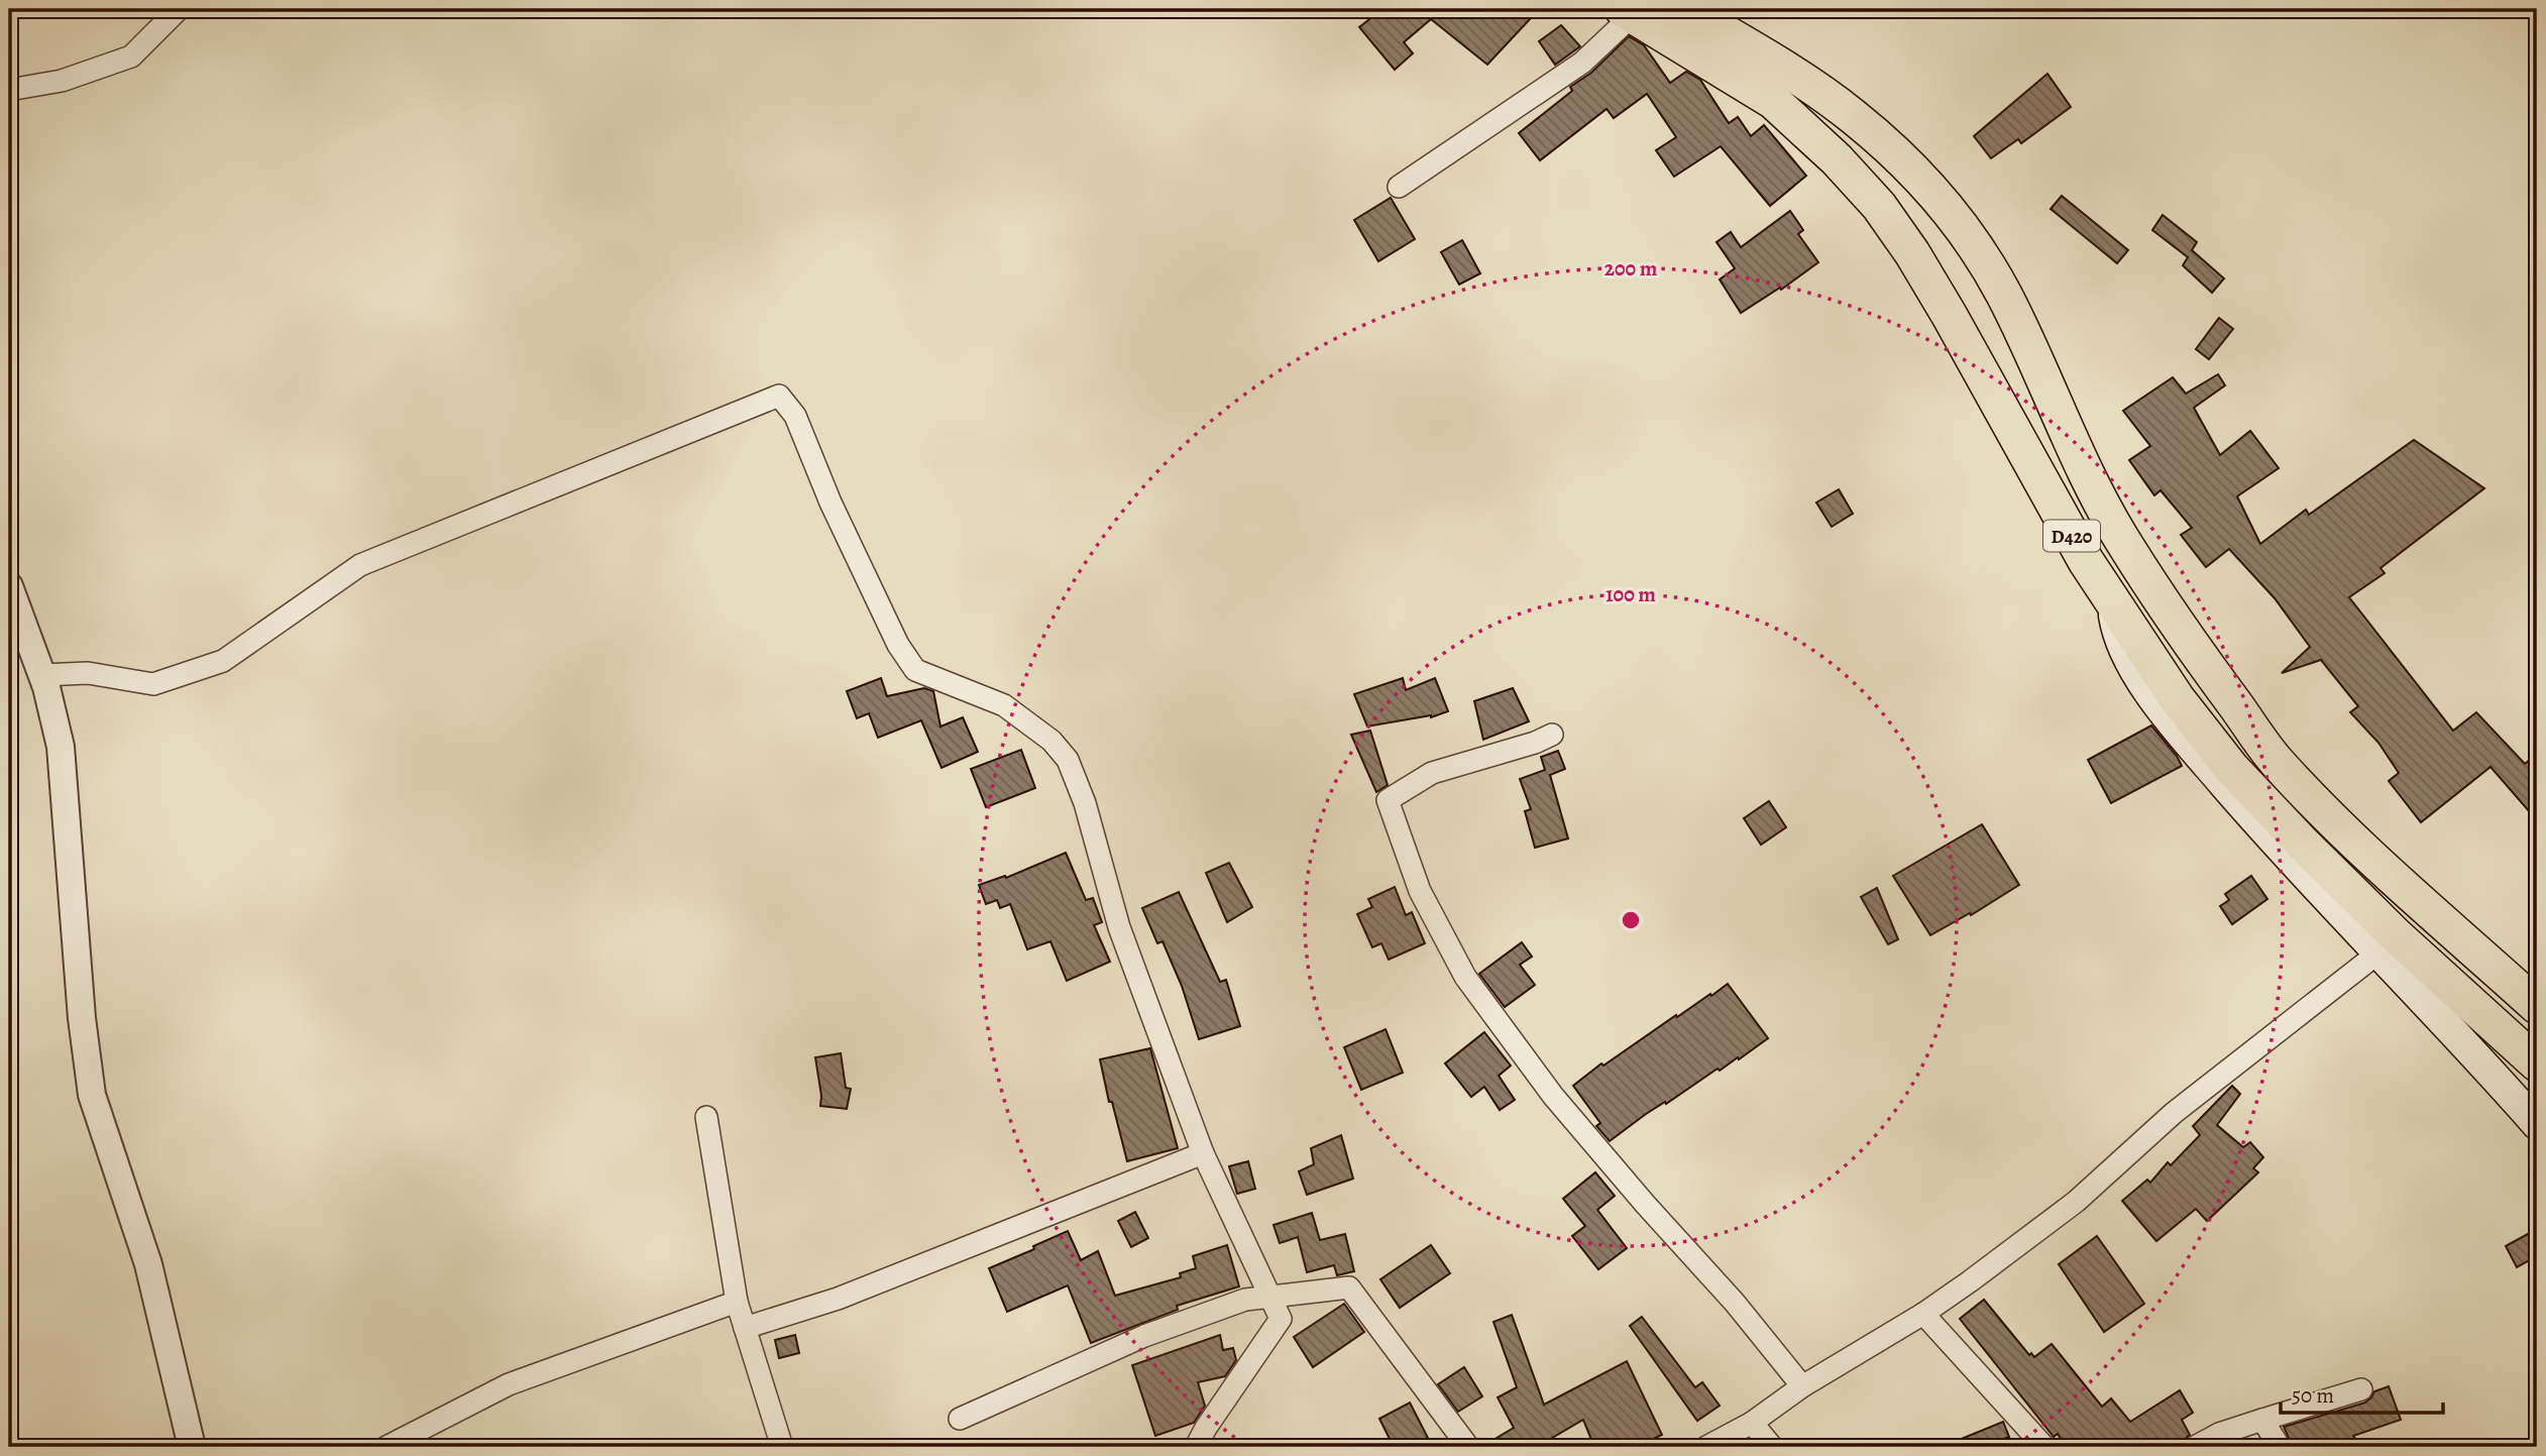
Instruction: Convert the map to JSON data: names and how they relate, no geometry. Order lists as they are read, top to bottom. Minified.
{"streets":{"highway":["D420"]},"scale_bar":"50 m","rings":["200 m","100 m"]}
